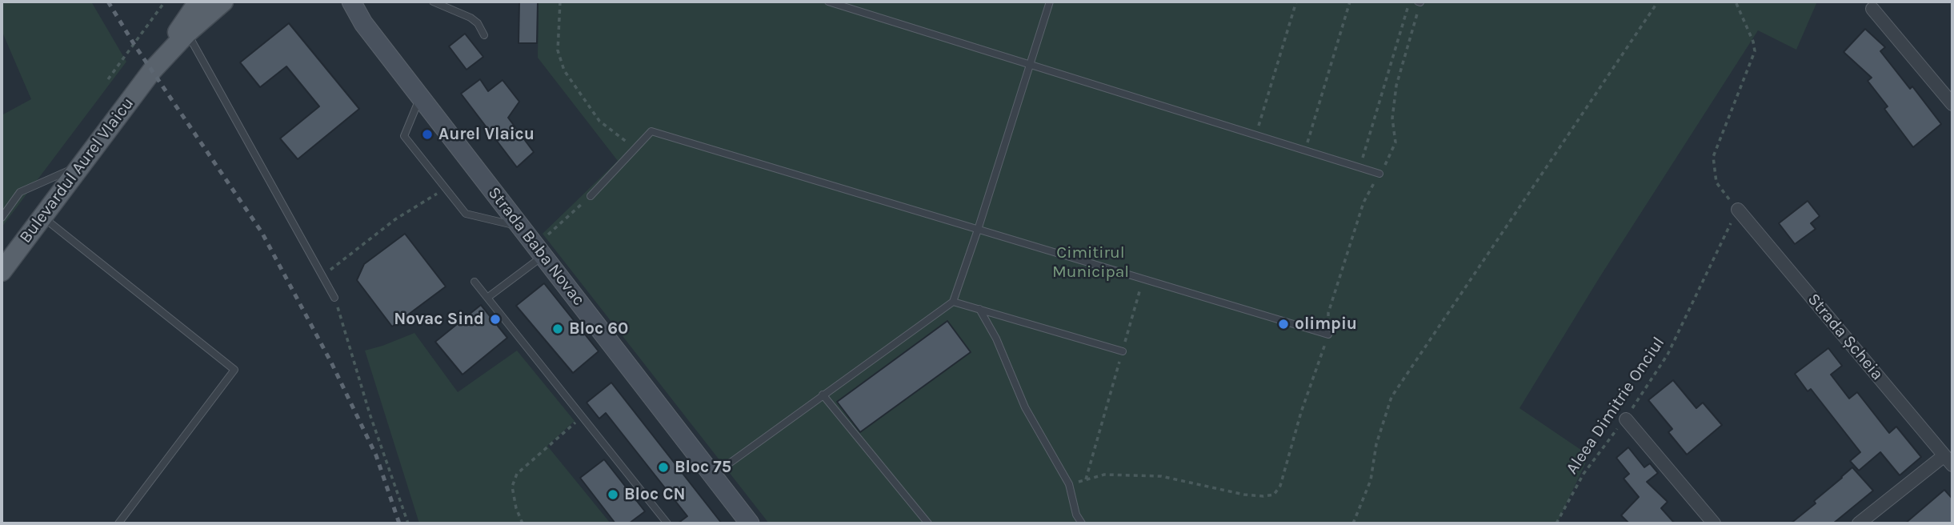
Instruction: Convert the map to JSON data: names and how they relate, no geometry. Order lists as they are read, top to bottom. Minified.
{"streets":{"main road":["Bulevardul Aurel Vlaicu","Strada Baba Novac"],"street":["Strada Șcheia"],"path":["Aleea Dimitrie Onciul"]},"crossings":[["Strada Șcheia","Aleea Dimitrie Onciul"]],"parks":["Cimitirul Municipal"],"places":["Aurel Vlaicu","Novac Sind","olimpiu","Bloc 60","Bloc 75","Bloc CN"]}
